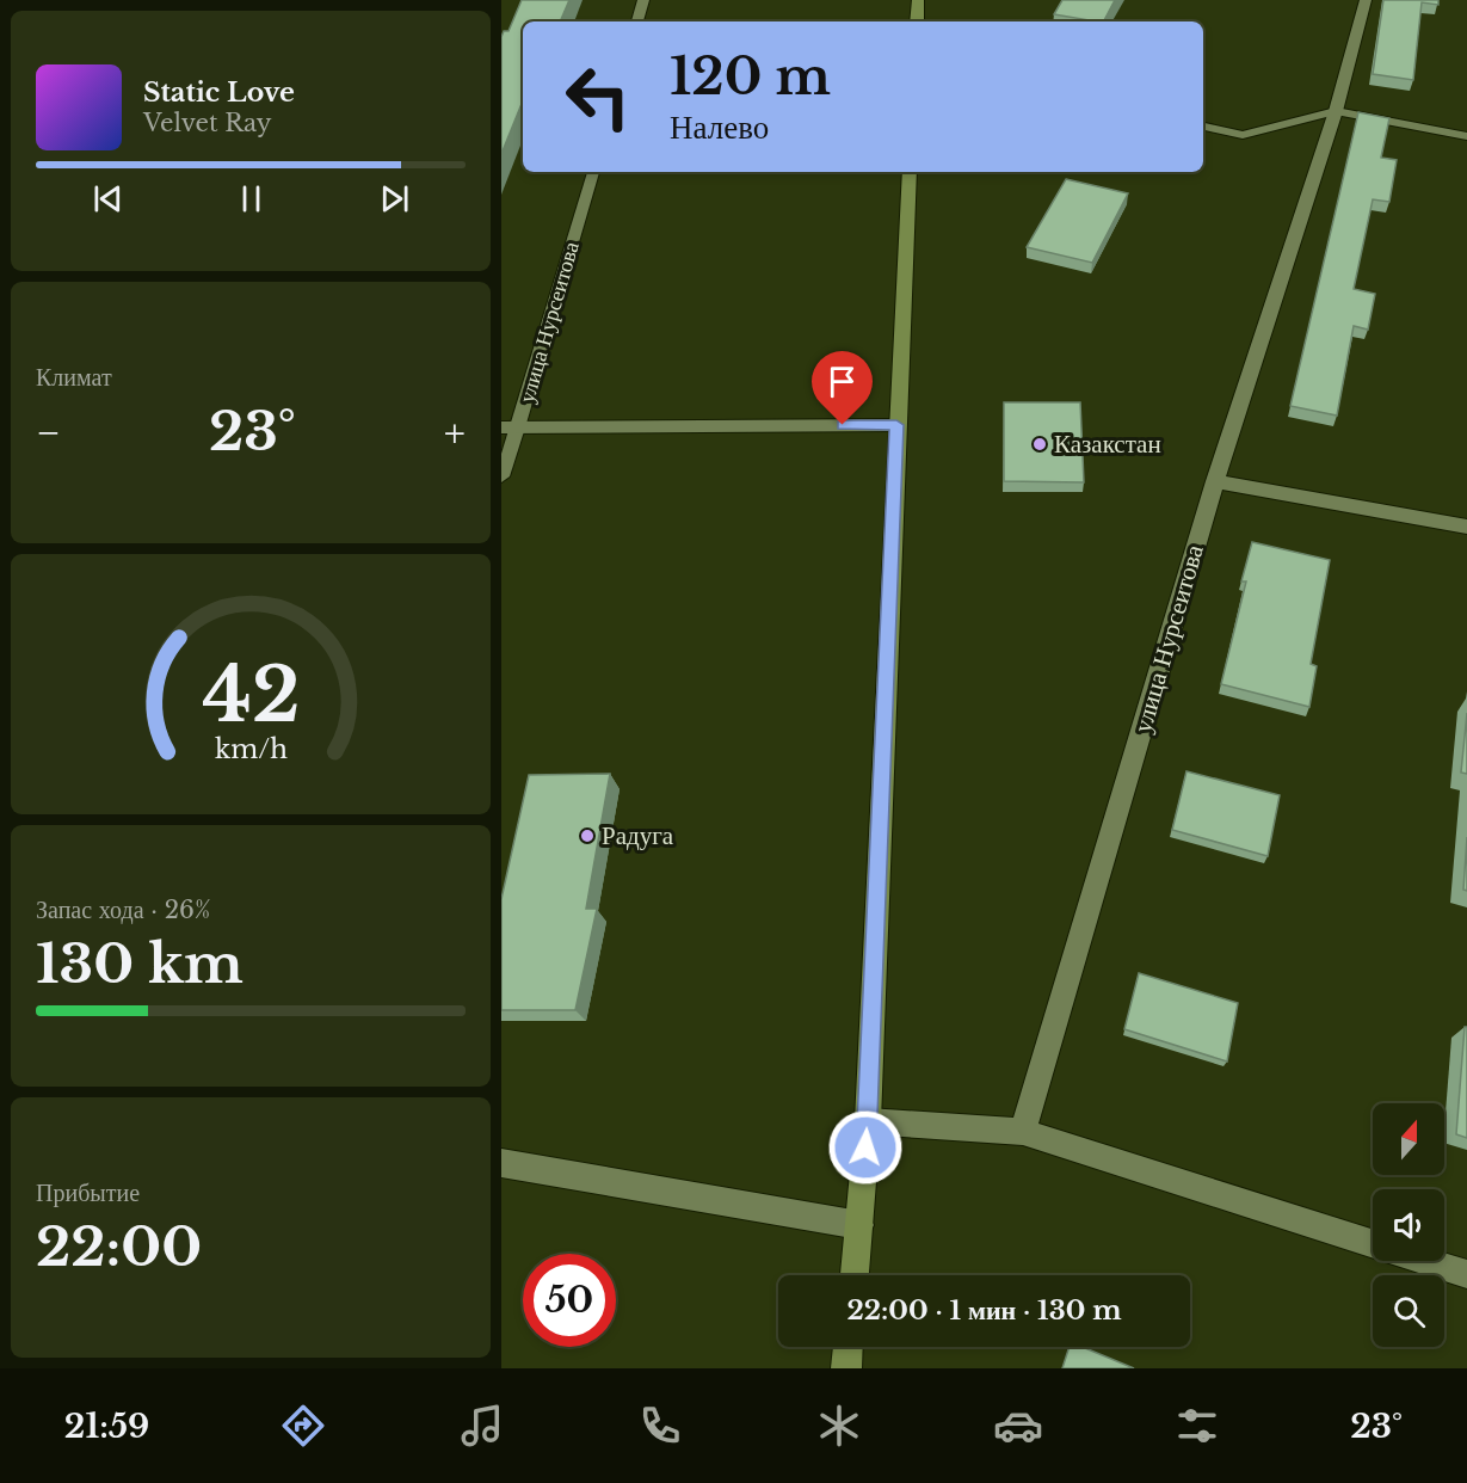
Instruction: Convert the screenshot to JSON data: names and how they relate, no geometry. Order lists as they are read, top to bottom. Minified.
{"streets":{"street":["улица Нурсеитова"]},"places":["Казакстан","Радуга"],"north":"top","page":{"turn":["120 m","Налево"],"song":["Static Love","Velvet Ray"],"tile":["Климат",["Запас хода · 26%","130 km"],["Прибытие","22:00"]],"heat":["−","23°","+"],"limit":"50","trip":"22:00 · 1 мин · 130 m","tabs":["21:59","23°"],"gauge":["42","km/h"]}}
